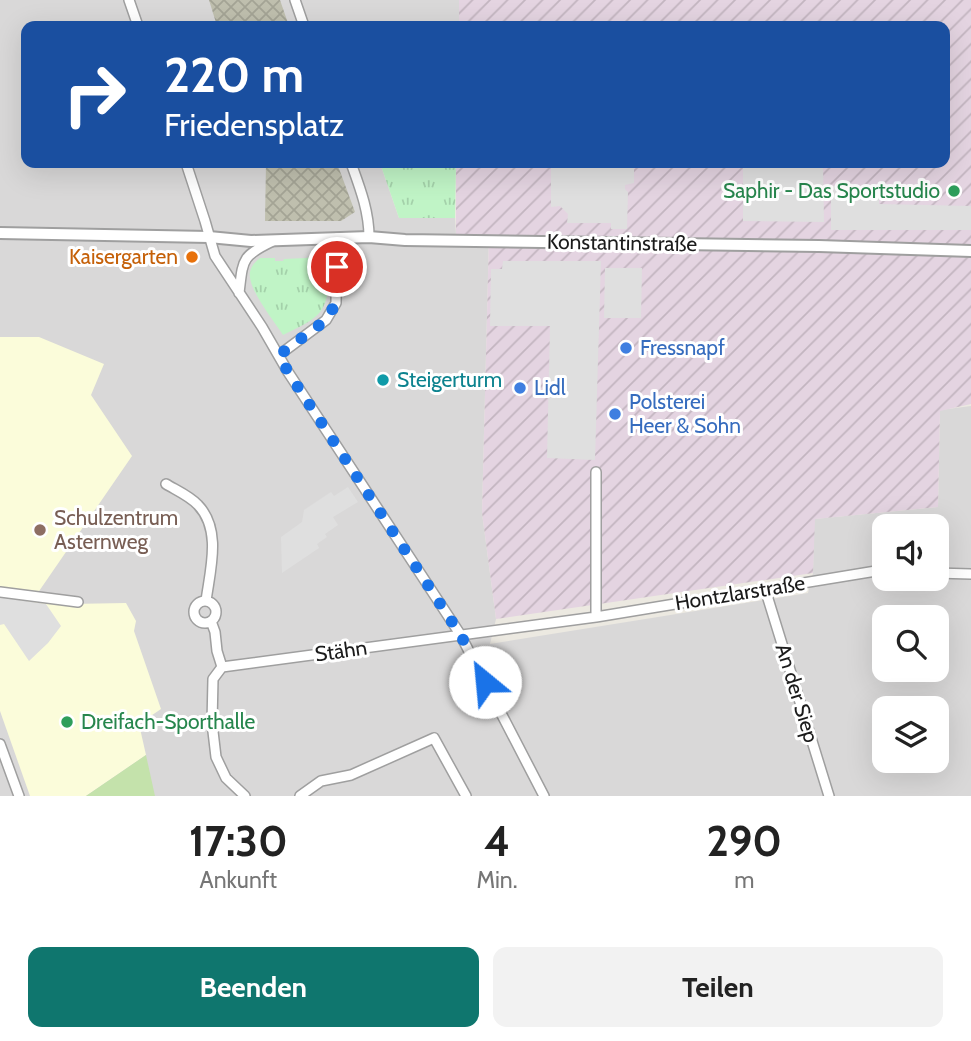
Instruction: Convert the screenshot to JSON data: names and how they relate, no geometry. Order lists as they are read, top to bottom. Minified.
{"streets":{"street":["Konstantinstraße","Hontzlarstraße","Stähn","An der Siep"]},"crossings":[["Hontzlarstraße","Stähn"],["Hontzlarstraße","An der Siep"]],"places":["Saphir - Das Sportstudio","Kaisergarten","Fressnapf","Steigerturm","Lidl","Polsterei Heer & Sohn","Schulzentrum Asternweg","Dreifach-Sporthalle"],"page":{"turn":["220 m","Friedensplatz"],"eta":["17:30","Ankunft","4","Min.","290","m"],"buttons":["Beenden","Teilen"]}}
